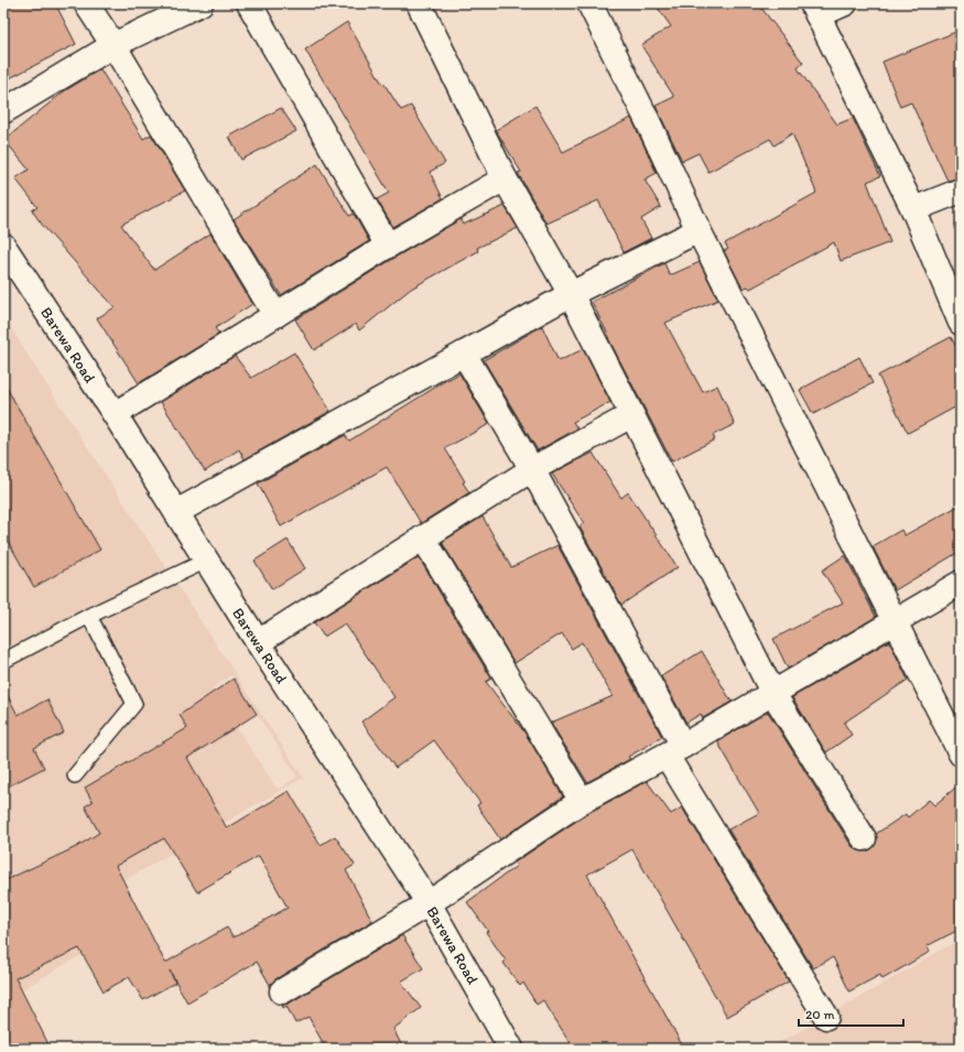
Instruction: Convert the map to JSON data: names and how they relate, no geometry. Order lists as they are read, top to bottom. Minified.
{"streets":{"street":["Barewa Road"]},"scale_bar":"20 m"}
